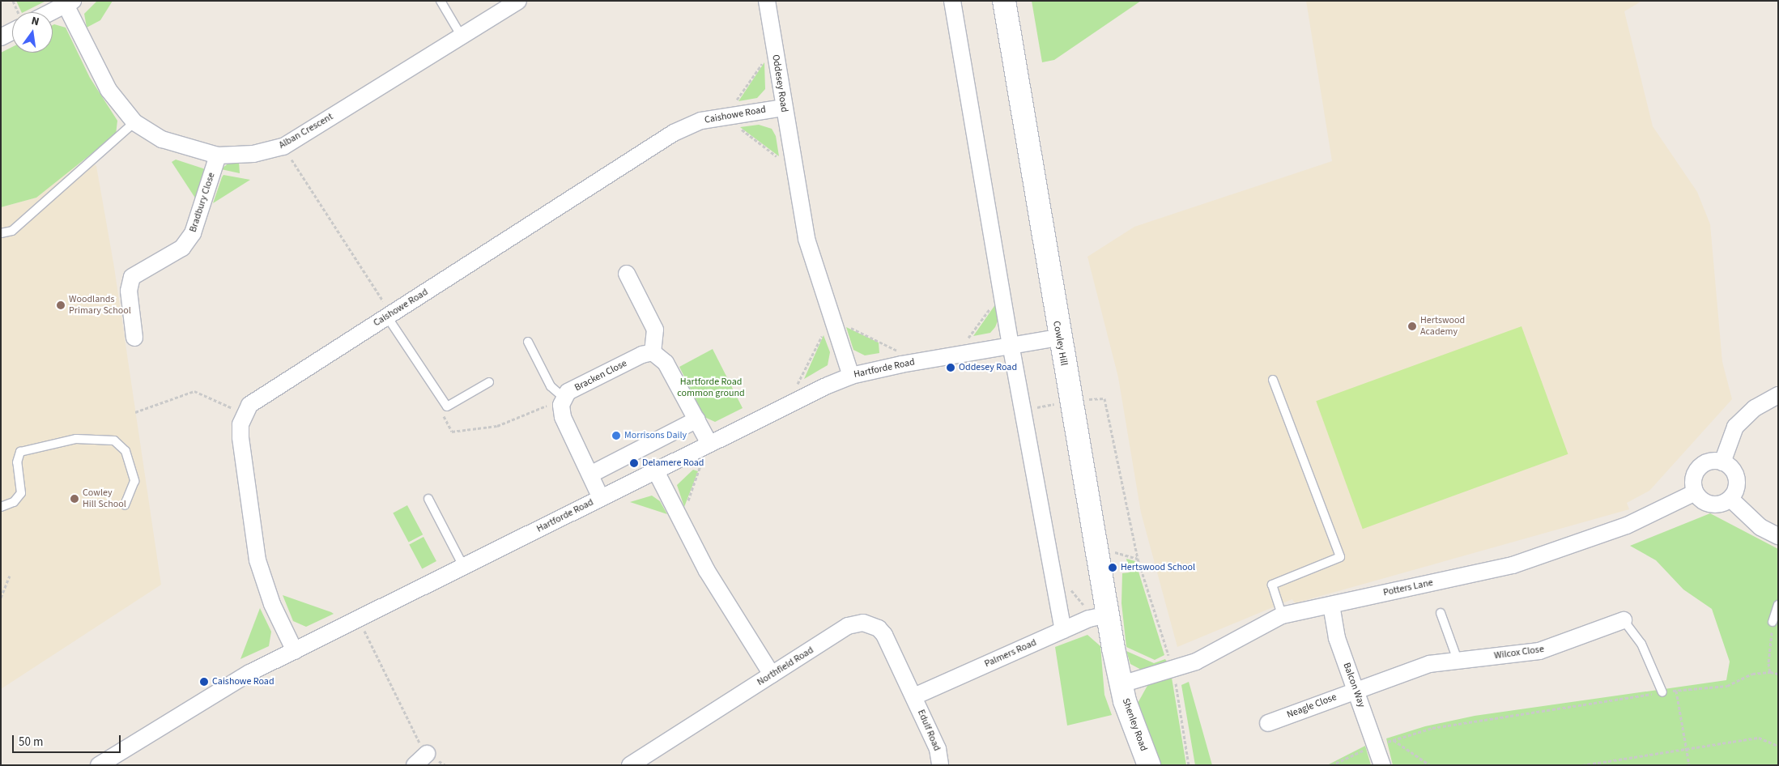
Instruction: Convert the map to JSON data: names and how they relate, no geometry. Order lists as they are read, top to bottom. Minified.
{"streets":{"main road":["Cowley Hill","Shenley Road"],"street":["Oddesey Road","Caishowe Road","Alban Crescent","Bradbury Close","Hartforde Road","Bracken Close","Potters Lane","Wilcox Close","Palmers Road","Northfield Road","Balcon Way","Neagle Close","Edulf Road"]},"crossings":[["Oddesey Road","Caishowe Road"],["Oddesey Road","Hartforde Road"],["Alban Crescent","Bradbury Close"],["Cowley Hill","Hartforde Road"],["Cowley Hill","Potters Lane"],["Cowley Hill","Palmers Road"],["Cowley Hill","Shenley Road"],["Potters Lane","Balcon Way"],["Potters Lane","Shenley Road"],["Wilcox Close","Balcon Way"],["Wilcox Close","Neagle Close"],["Palmers Road","Northfield Road"],["Palmers Road","Edulf Road"],["Northfield Road","Edulf Road"],["Balcon Way","Neagle Close"]],"parks":["Hartforde Road common ground"],"places":["Woodlands Primary School","Hertswood Academy","Oddesey Road","Morrisons Daily","Delamere Road","Cowley Hill School","Hertswood School","Caishowe Road"],"scale_bar":"50 m","north":"top"}
